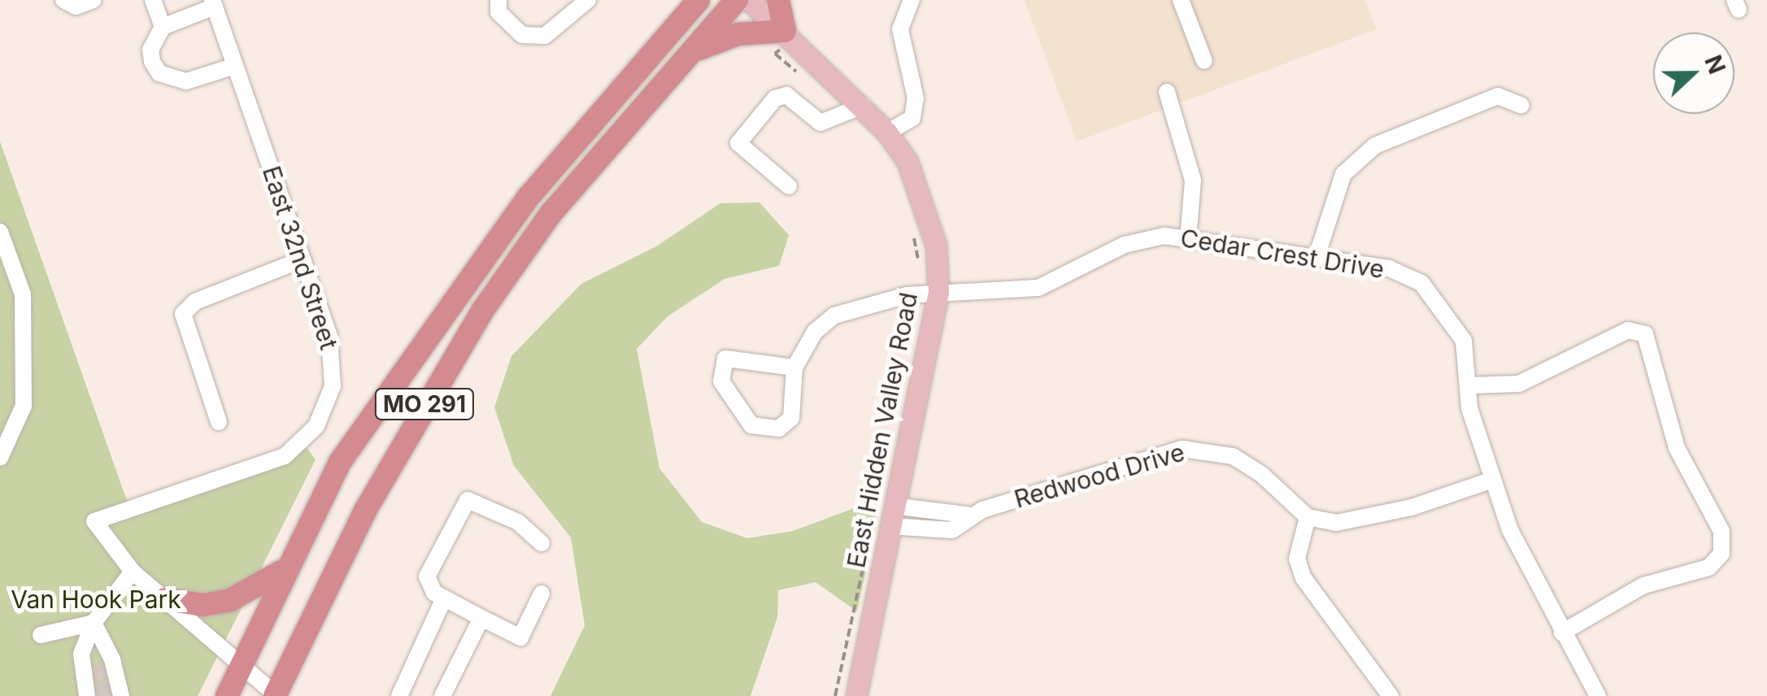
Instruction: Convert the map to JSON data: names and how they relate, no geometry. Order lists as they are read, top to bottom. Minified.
{"streets":{"highway":["MO 291"],"main road":["East Hidden Valley Road"],"street":["Cedar Crest Drive","East 32nd Street","Redwood Drive"]},"crossings":[["Cedar Crest Drive","East Hidden Valley Road"],["East 32nd Street","MO 291"],["East Hidden Valley Road","Redwood Drive"]],"parks":["Van Hook Park"],"north":"right"}
